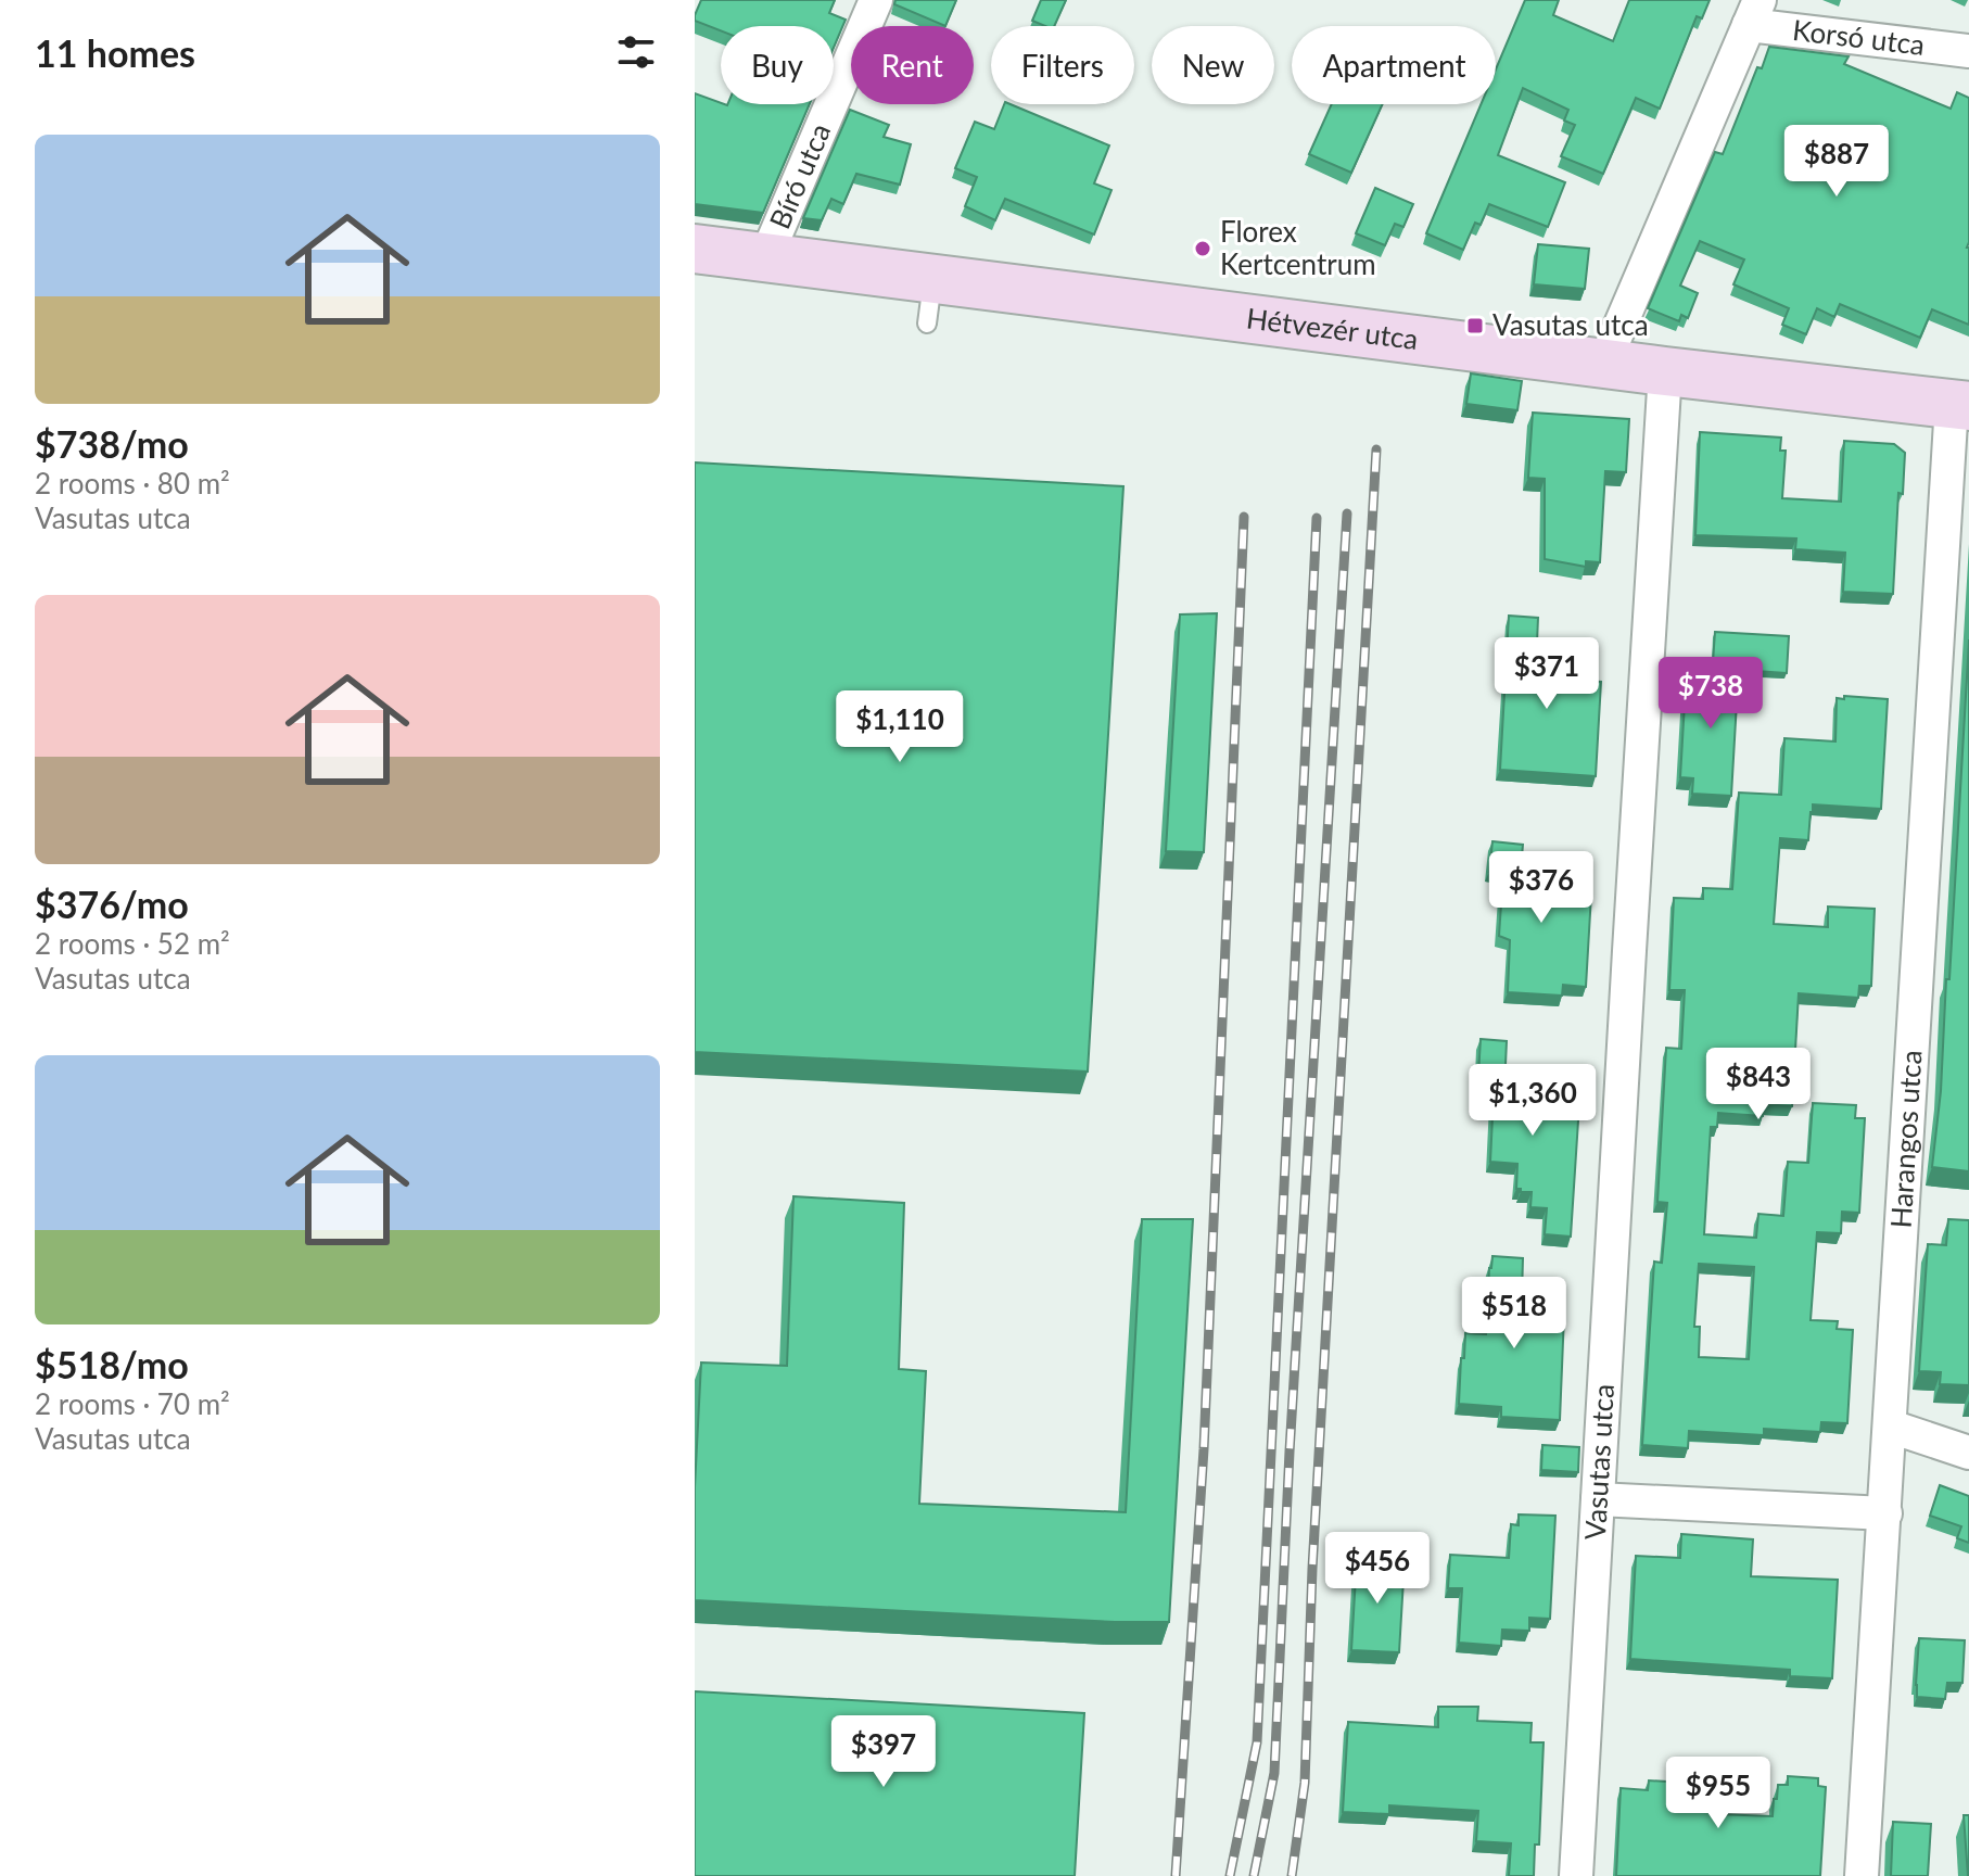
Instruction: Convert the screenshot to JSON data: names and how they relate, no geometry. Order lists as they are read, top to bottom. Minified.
{"streets":{"street":["Korsó utca","Bíró utca","Hétvezér utca","Harangos utca","Vasutas utca"]},"crossings":[["Bíró utca","Hétvezér utca"],["Hétvezér utca","Harangos utca"],["Hétvezér utca","Vasutas utca"]],"places":{"other":["Florex Kertcentrum"],"transit":["Vasutas utca"]},"page":{"heading":"11 homes","chip":["Buy","Rent","Filters","New","Apartment"],"list":[{"name":"$738/mo","note":"2 rooms · 80 m² · Vasutas utca"},{"name":"$376/mo","note":"2 rooms · 52 m² · Vasutas utca"},{"name":"$518/mo","note":"2 rooms · 70 m² · Vasutas utca"}],"price":["$887","$371","$738","$1,110","$376","$843","$1,360","$518","$456","$397","$955"]}}
